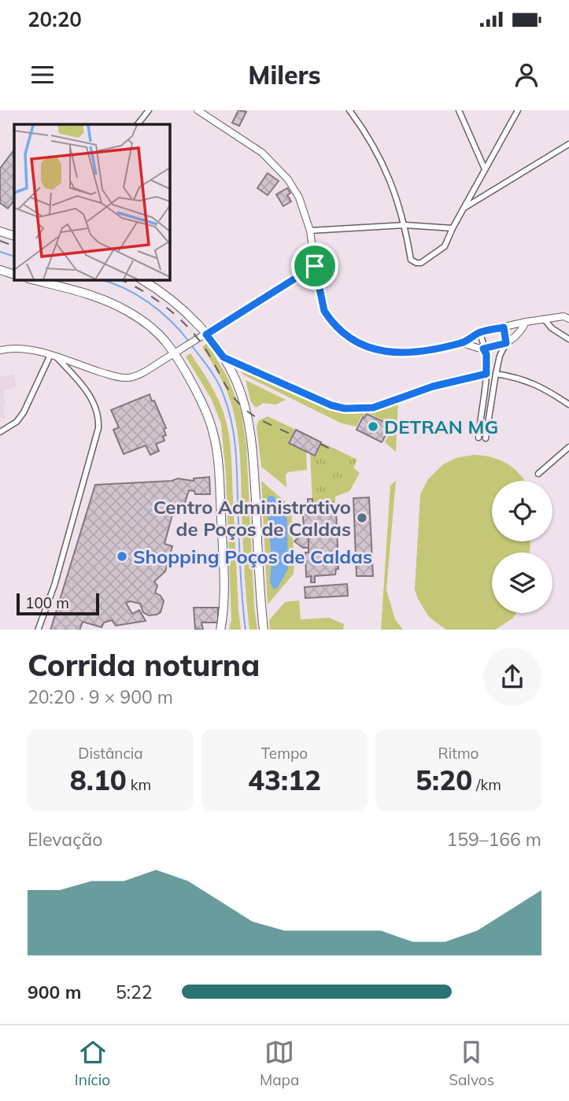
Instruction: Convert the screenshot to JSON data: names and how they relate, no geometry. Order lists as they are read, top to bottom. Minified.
{"places":["DETRAN MG","Centro Administrativo de Poços de Caldas","Shopping Poços de Caldas"],"scale_bar":"100 m","page":{"status":"20:20","header":"Milers","scale":"100 m","heading":["Corrida noturna","20:20 · 9 × 900 m"],"stats":[["Distância","8.10 km"],["Tempo","43:12"],["Ritmo","5:20 /km"]],"chart":["Elevação","159–166 m"],"list":[{"name":"900 m","note":"5:22"}],"tabs":["Início","Mapa","Salvos"]}}
